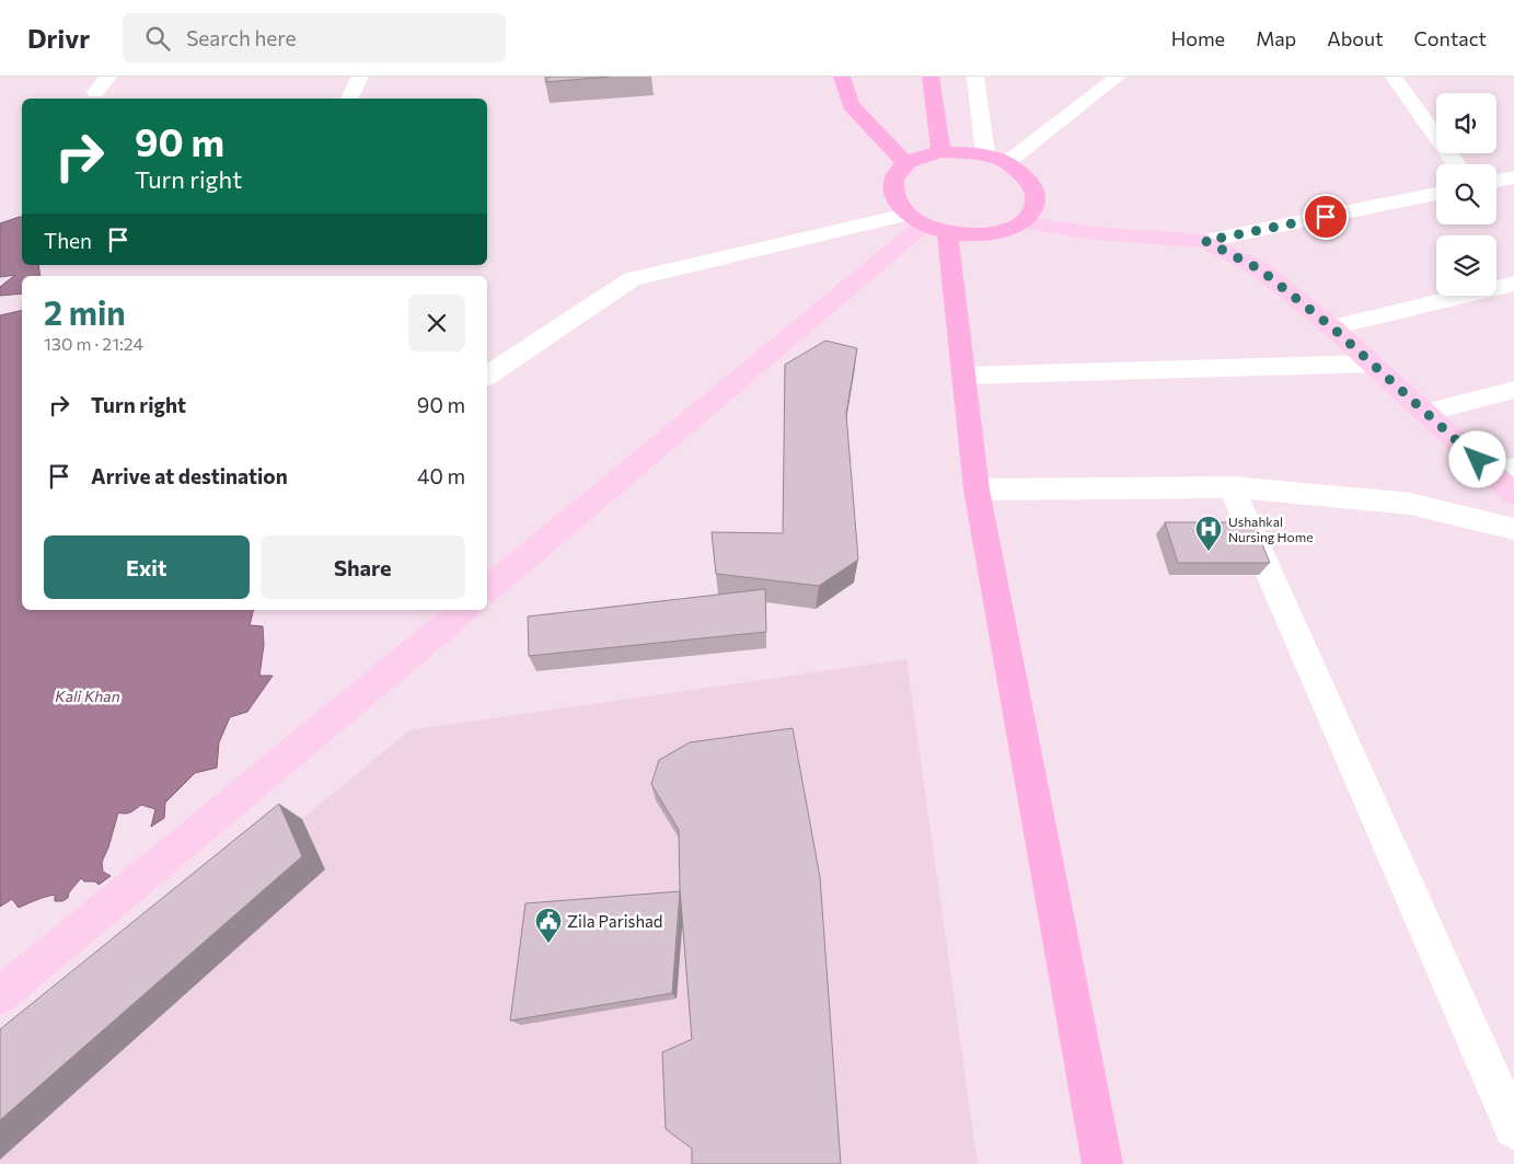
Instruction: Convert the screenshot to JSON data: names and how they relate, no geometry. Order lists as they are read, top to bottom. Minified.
{"water":["Kali Khan"],"places":{"hospital":["Ushahkal Nursing Home"],"public building":["Zila Parishad"]},"page":{"header":"Drivr","search":"Search here","nav":["Home","Map","About","Contact"],"turn":["90 m","Turn right"],"then":"Then","heading":["2 min","130 m · 21:24"],"list":[{"name":"Turn right","value":"90 m"},{"name":"Arrive at destination","value":"40 m"}],"buttons":["Exit","Share"]}}
